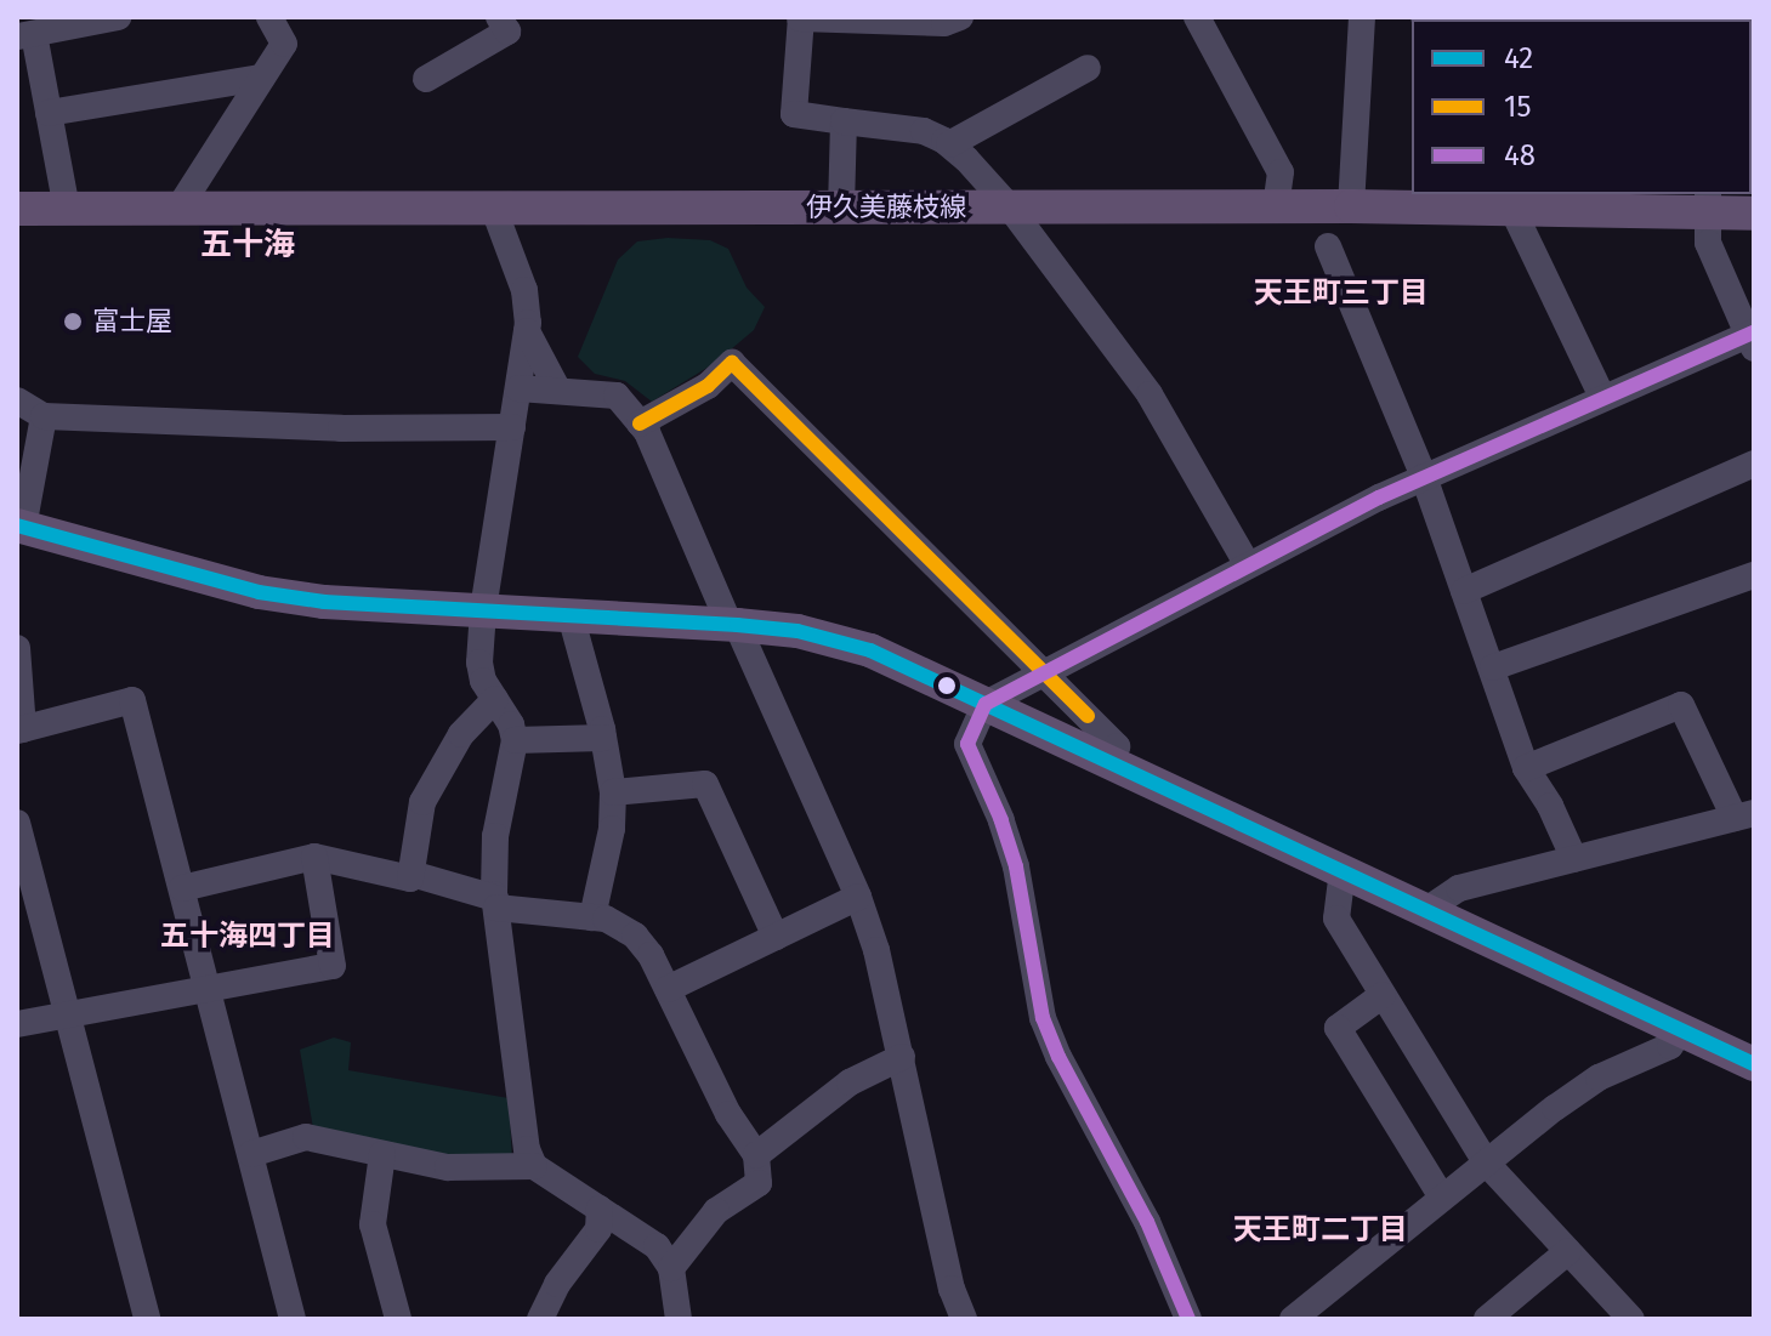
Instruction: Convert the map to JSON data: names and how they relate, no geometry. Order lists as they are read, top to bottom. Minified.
{"streets":{"main road":["伊久美藤枝線"]},"districts":["五十海","天王町三丁目","五十海四丁目","天王町二丁目"],"places":["富士屋"],"lines":["transit line 48","transit line 15","transit line 42"],"legend":["42","15","48"]}
